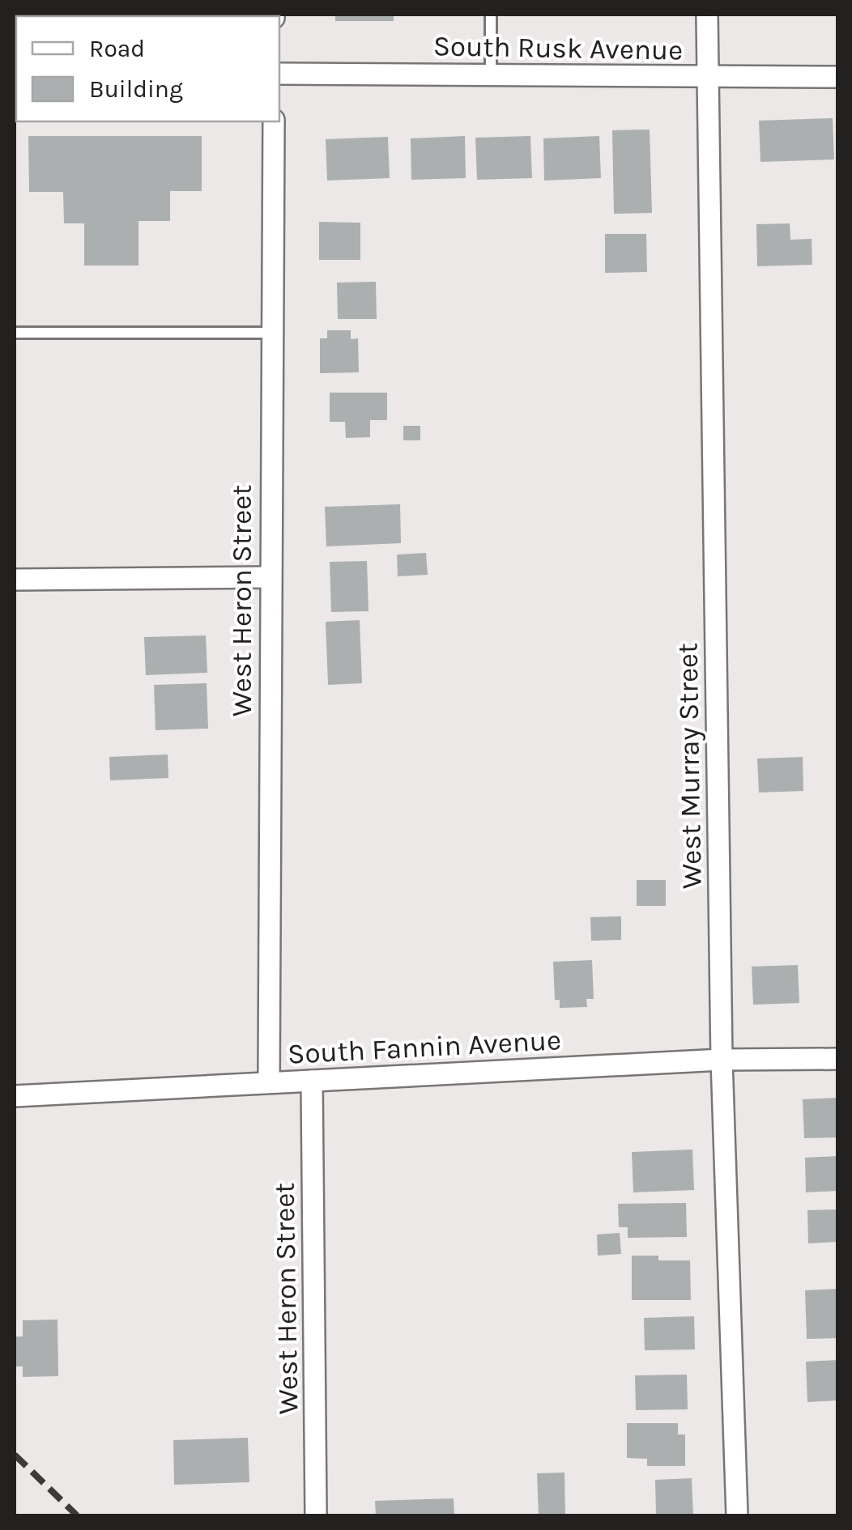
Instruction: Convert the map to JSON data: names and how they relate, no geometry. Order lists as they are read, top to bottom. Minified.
{"streets":{"street":["South Rusk Avenue","West Heron Street","West Murray Street","South Fannin Avenue"]},"crossings":[["South Rusk Avenue","West Murray Street"],["West Heron Street","South Fannin Avenue"],["West Murray Street","South Fannin Avenue"]],"legend":["Road","Building"]}
